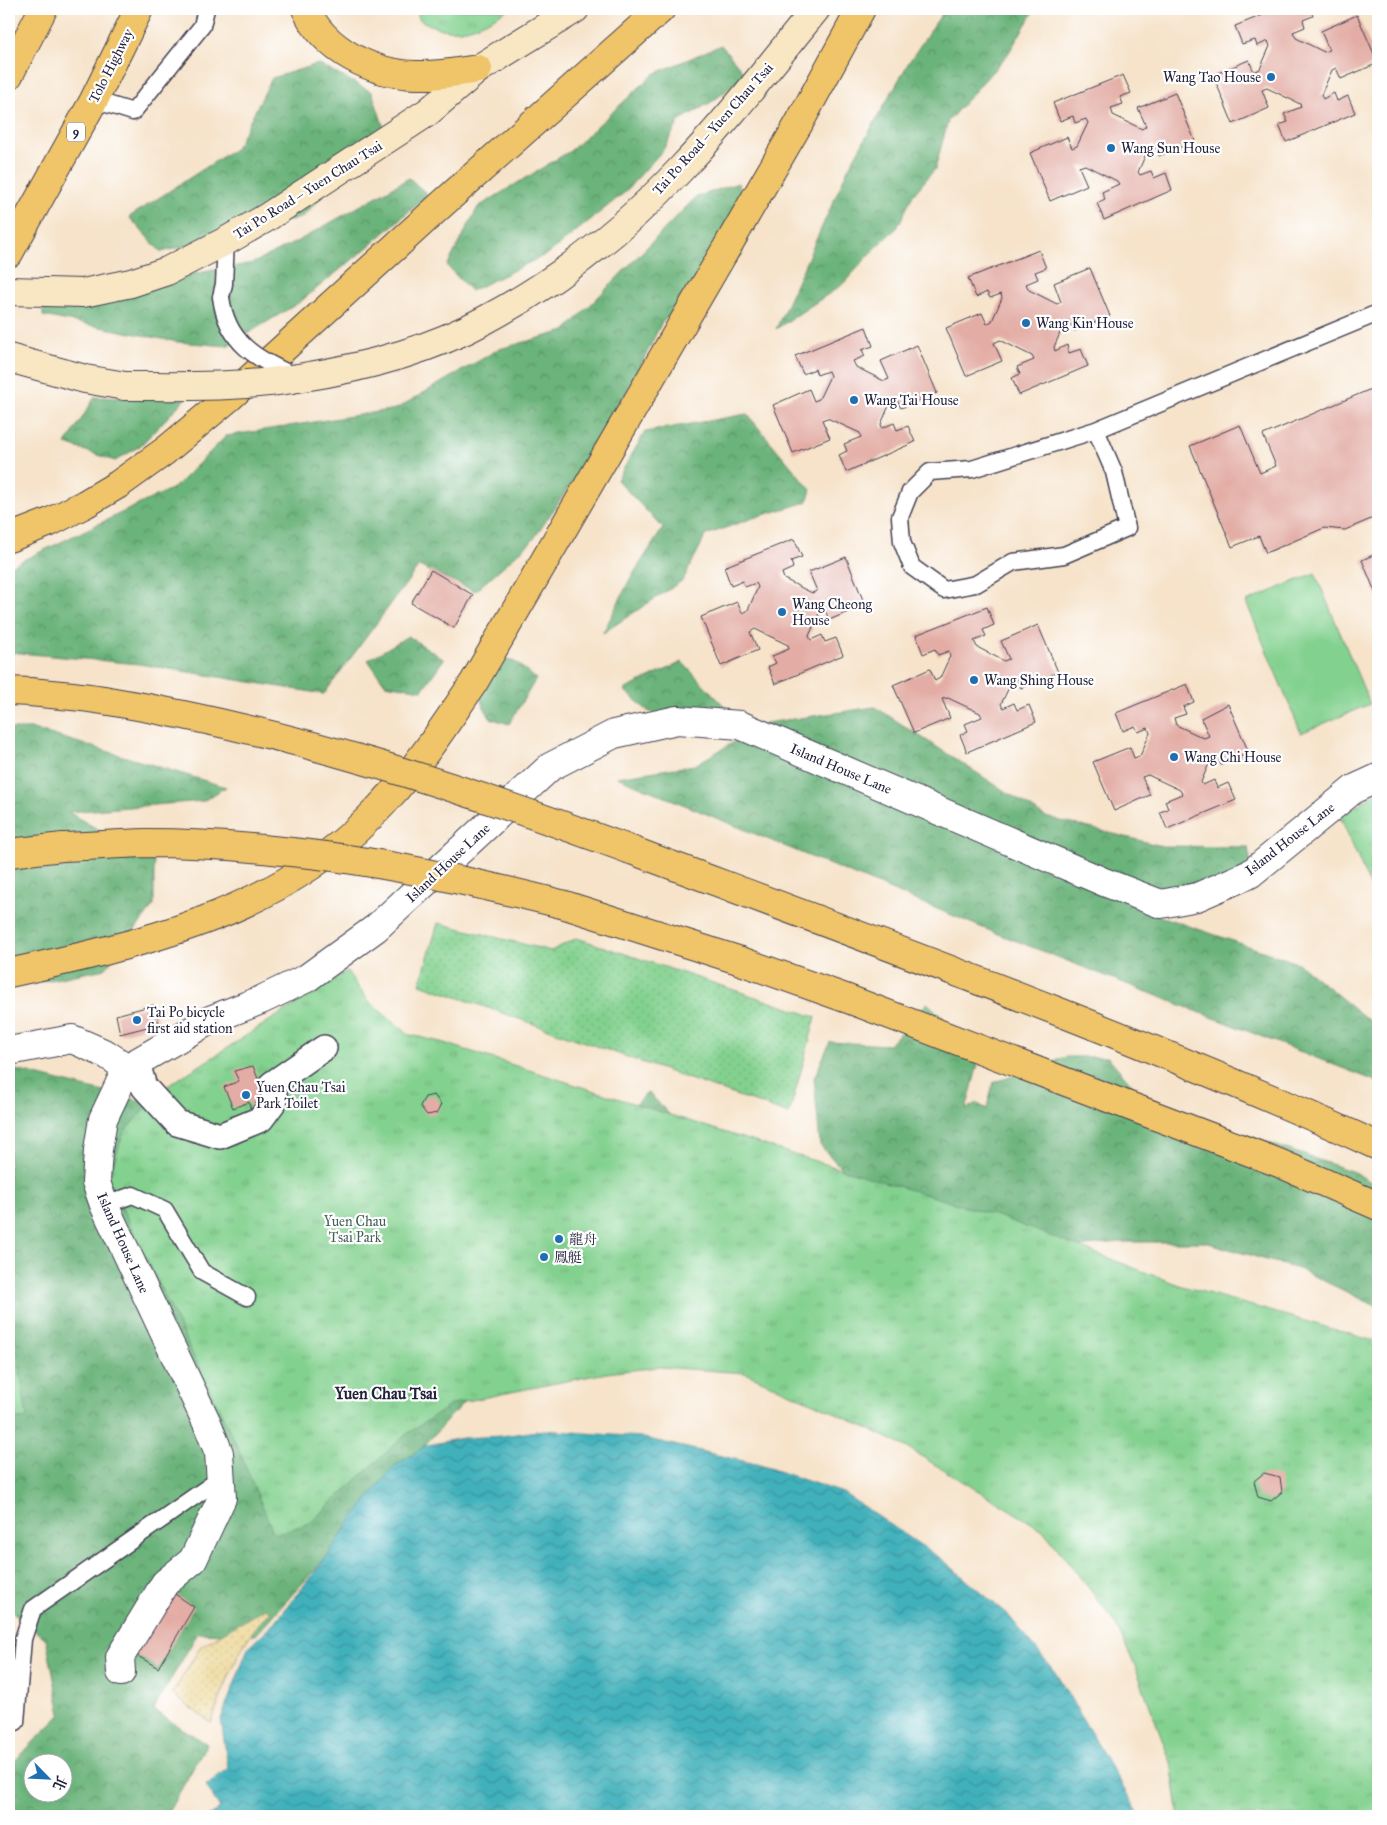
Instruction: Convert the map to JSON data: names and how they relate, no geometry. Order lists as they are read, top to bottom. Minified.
{"streets":{"highway":["Tolo Highway","9"],"main road":["Tai Po Road – Yuen Chau Tsai"],"street":["Island House Lane"]},"districts":["Yuen Chau Tsai"],"parks":["Yuen Chau Tsai Park"],"places":["Wang Tao House","Wang Sun House","Wang Kin House","Wang Tai House","Wang Cheong House","Wang Shing House","Wang Chi House","Tai Po bicycle first aid station","Yuen Chau Tsai Park Toilet","龍舟","鳳艇"],"north":"bottom right"}
